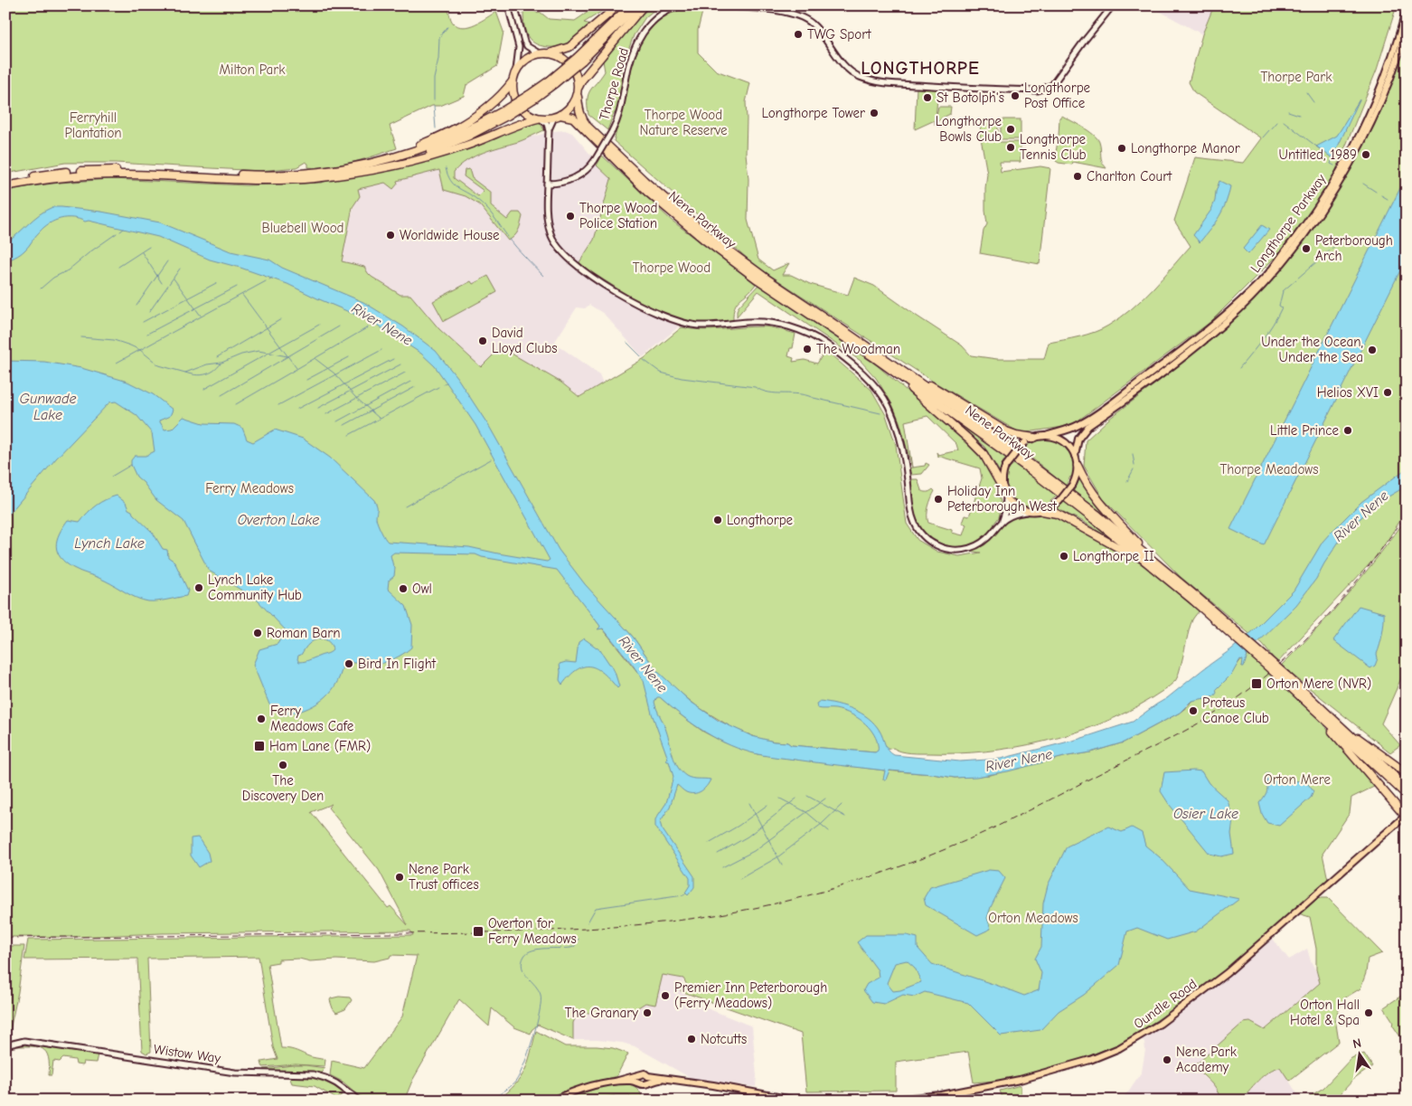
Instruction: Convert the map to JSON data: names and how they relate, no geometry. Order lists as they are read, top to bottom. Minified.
{"streets":{"highway":["Nene Parkway"],"main road":["Longthorpe Parkway","Oundle Road"],"street":["Thorpe Road","Wistow Way"]},"districts":["LONGTHORPE"],"water":["River Nene","Gunwade Lake","Overton Lake","Lynch Lake","Osier Lake"],"parks":["Milton Park","Thorpe Park","Thorpe Wood Nature Reserve","Ferryhill Plantation","Bluebell Wood","Thorpe Wood","Thorpe Meadows","Ferry Meadows","Orton Mere","Orton Meadows"],"places":{"other":["TWG Sport","Longthorpe Post Office","St Botolph's","Longthorpe Tower","Longthorpe Bowls Club","Longthorpe Tennis Club","Longthorpe Manor","Untitled, 1989","Charlton Court","Thorpe Wood Police Station","Worldwide House","Peterborough Arch","David Lloyd Clubs","The Woodman","Under the Ocean, Under the Sea","Helios XVI","Little Prince","Holiday Inn Peterborough West","Longthorpe","Longthorpe II","Lynch Lake Community Hub","Owl","Roman Barn","Bird In Flight","Proteus Canoe Club","Ferry Meadows Cafe","The Discovery Den","Nene Park Trust offices","Premier Inn Peterborough (Ferry Meadows)","The Granary","Orton Hall Hotel & Spa","Notcutts","Nene Park Academy"],"transit":["Orton Mere (NVR)","Ham Lane (FMR)","Overton for Ferry Meadows"]},"north":"top"}
